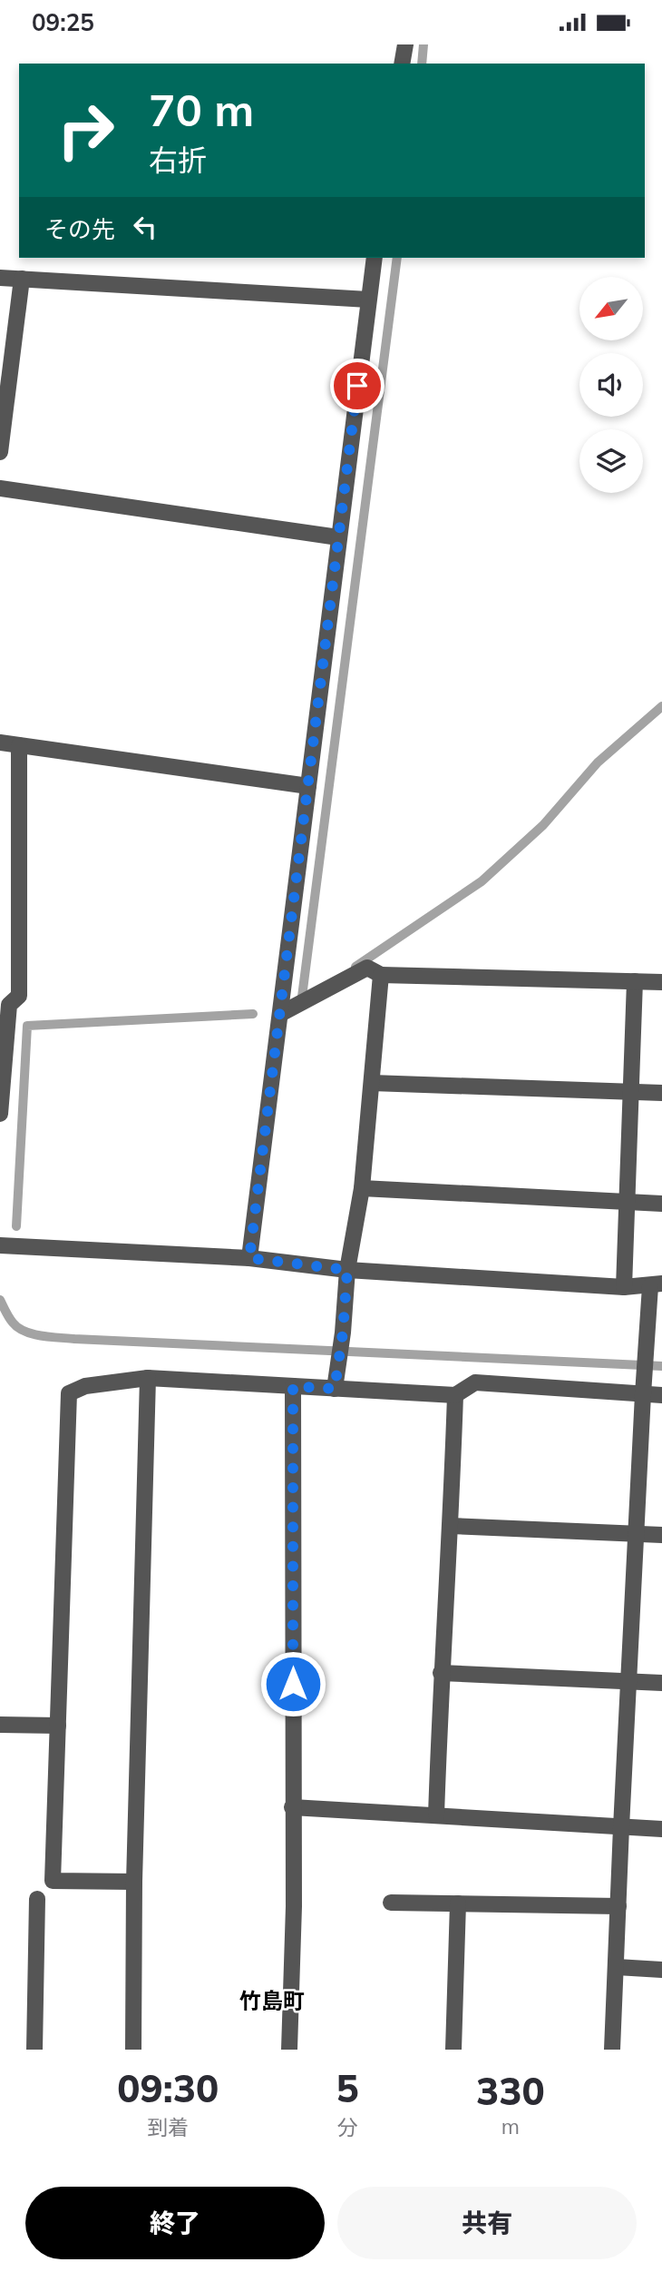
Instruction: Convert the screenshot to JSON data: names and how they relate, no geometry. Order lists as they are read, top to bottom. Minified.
{"districts":["竹島町"],"north":"bottom left","page":{"status":"09:25","turn":["70 m","右折"],"then":"その先","eta":["09:30","到着","5","分","330","m"],"buttons":["終了","共有"]}}
